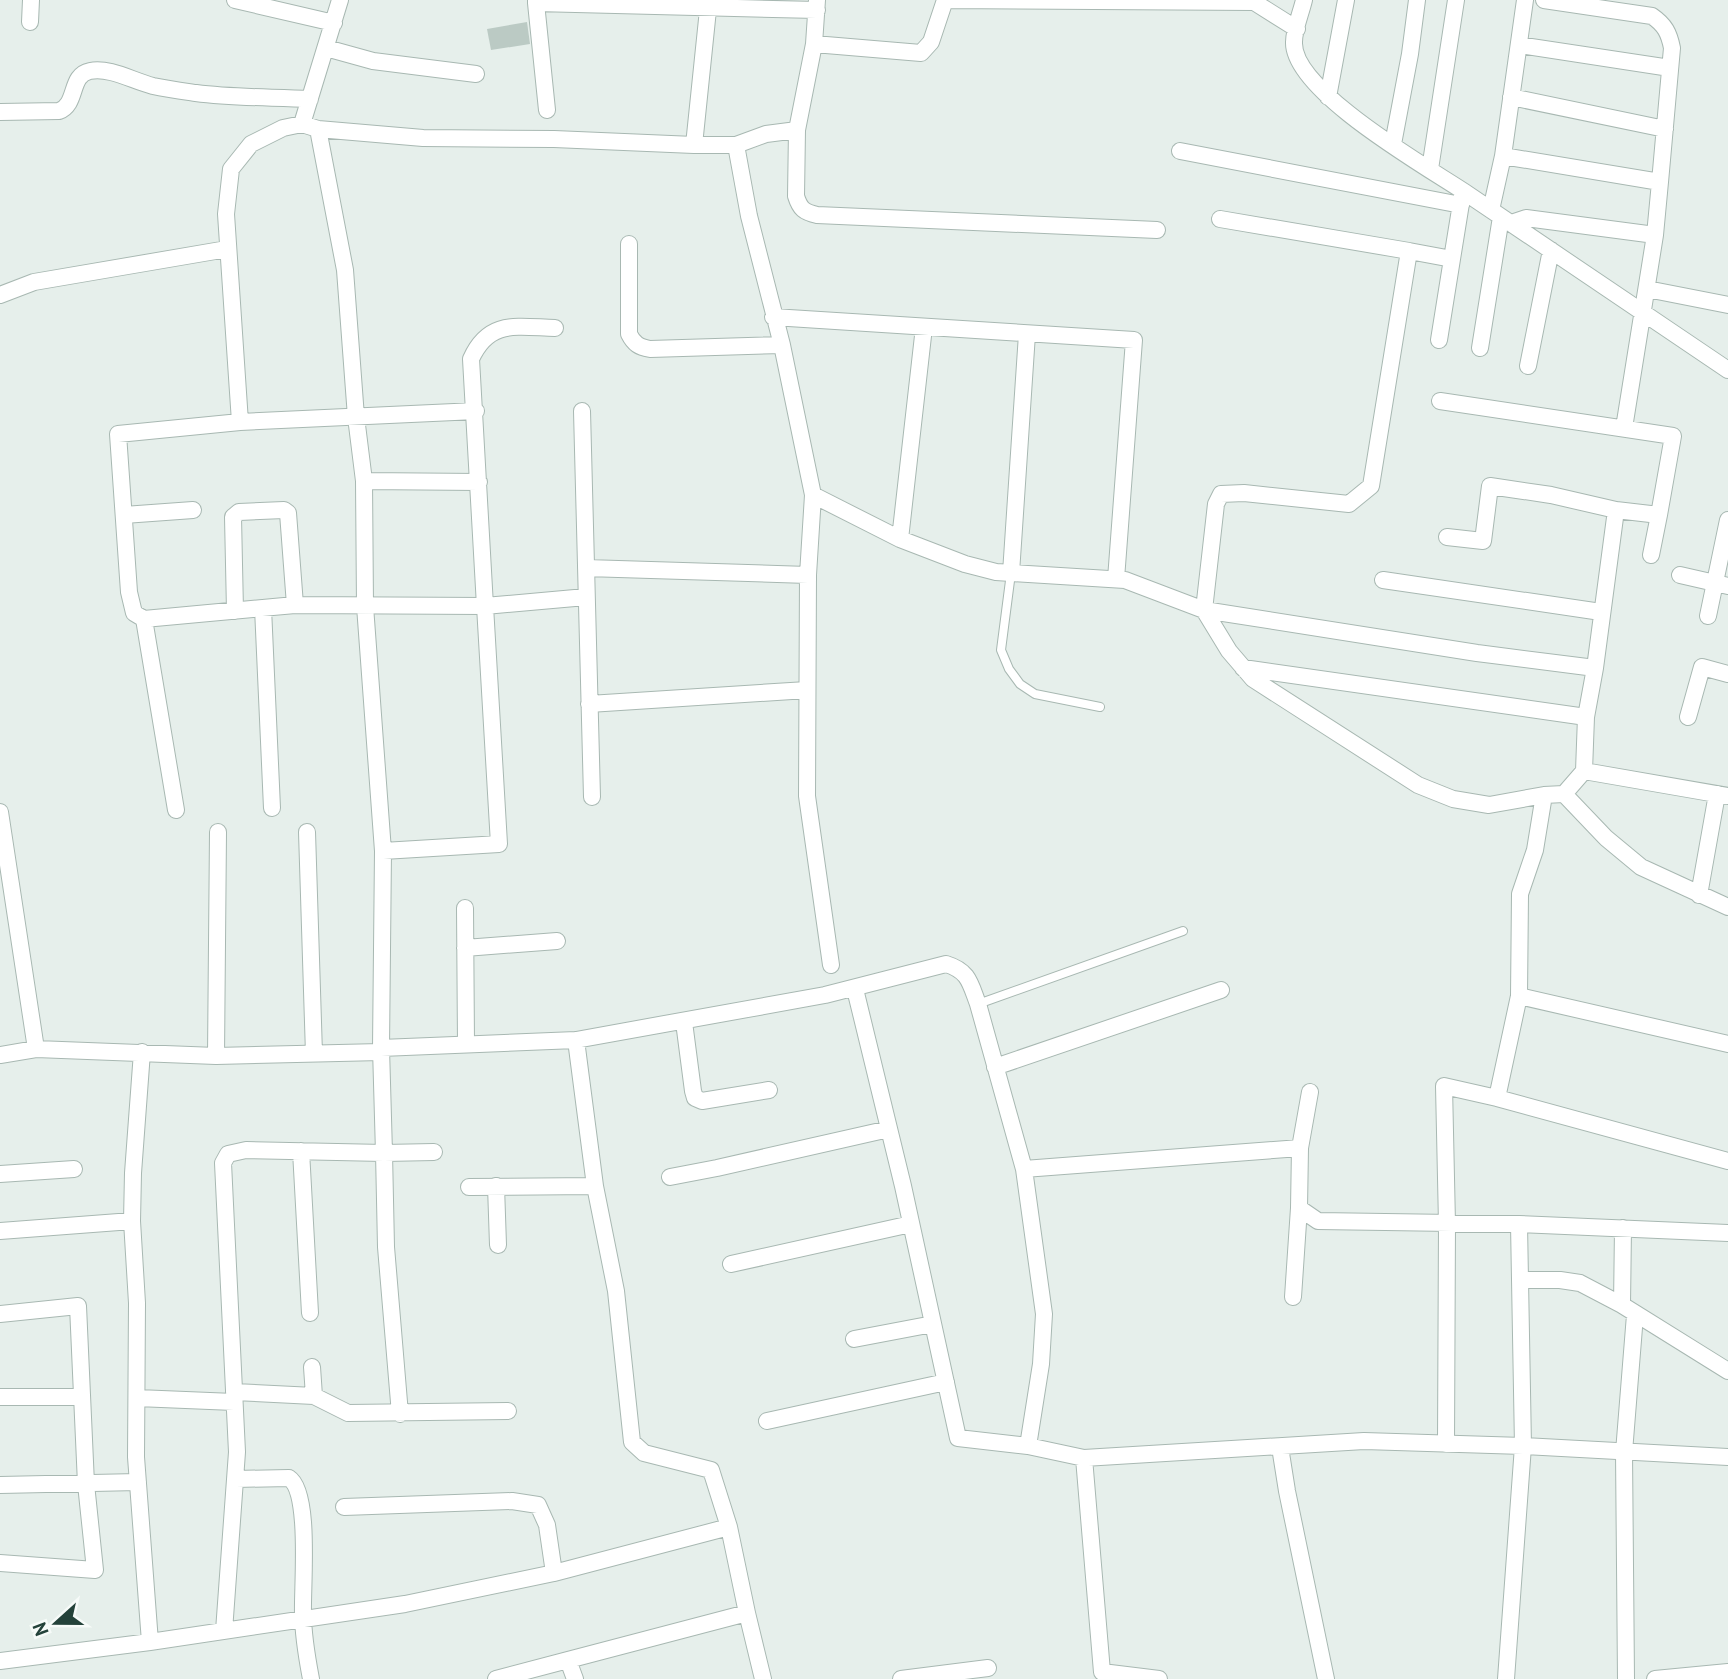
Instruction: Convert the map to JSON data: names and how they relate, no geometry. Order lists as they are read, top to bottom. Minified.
{"north":"left"}
